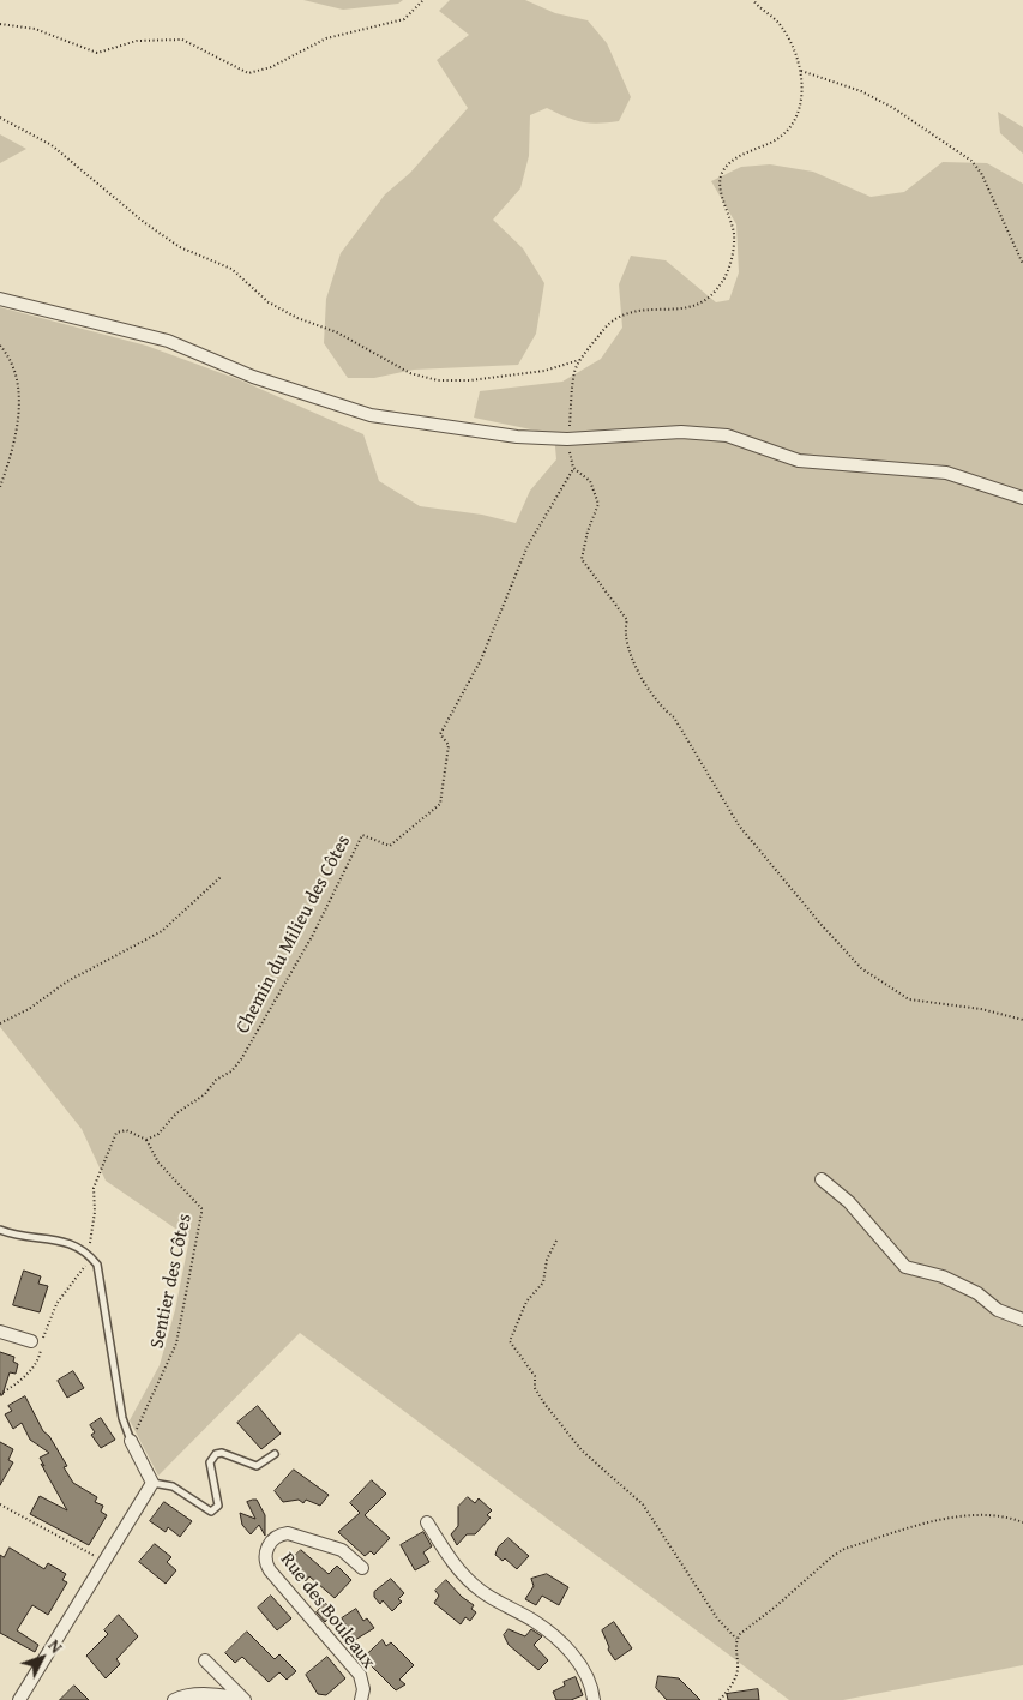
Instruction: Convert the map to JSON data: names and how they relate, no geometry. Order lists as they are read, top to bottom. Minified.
{"streets":{"street":["Rue des Bouleaux"],"path":["Chemin du Milieu des Côtes","Sentier des Côtes"]},"crossings":[["Chemin du Milieu des Côtes","Sentier des Côtes"]],"north":"top right"}
